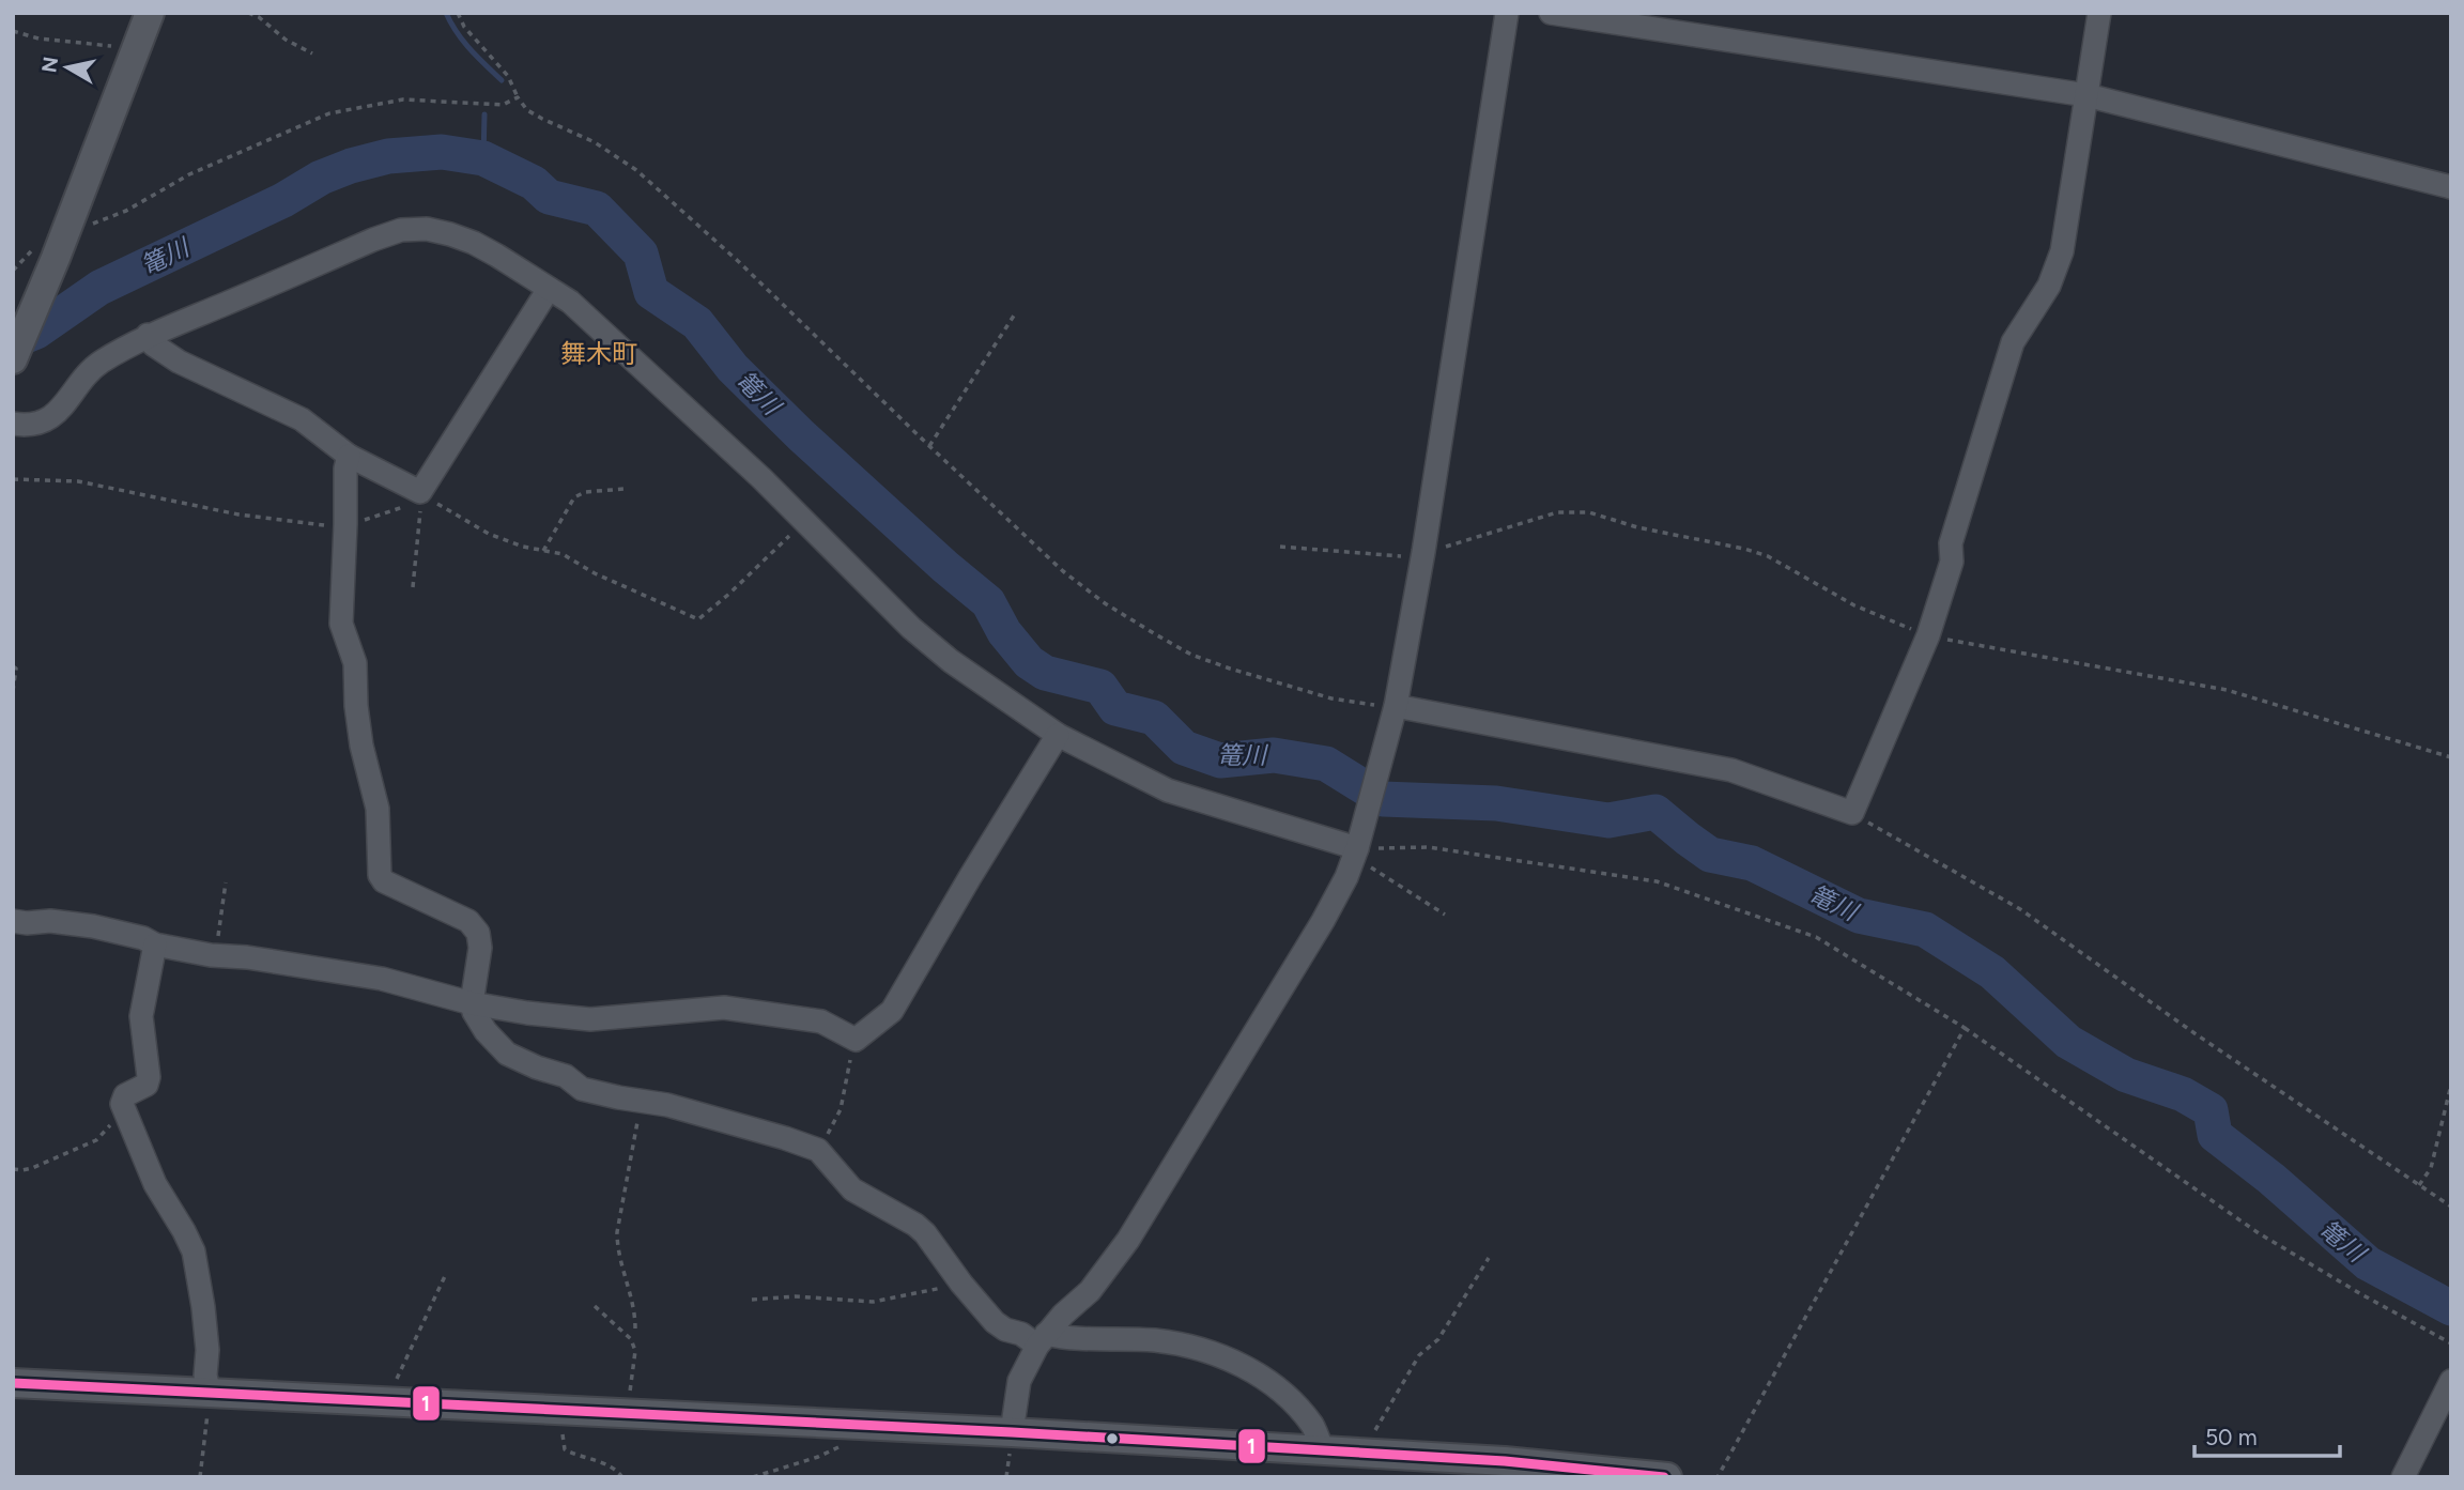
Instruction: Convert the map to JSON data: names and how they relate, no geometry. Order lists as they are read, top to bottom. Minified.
{"districts":["舞木町"],"water":["篭川"],"lines":["transit line 1"],"scale_bar":"50 m","north":"left"}
